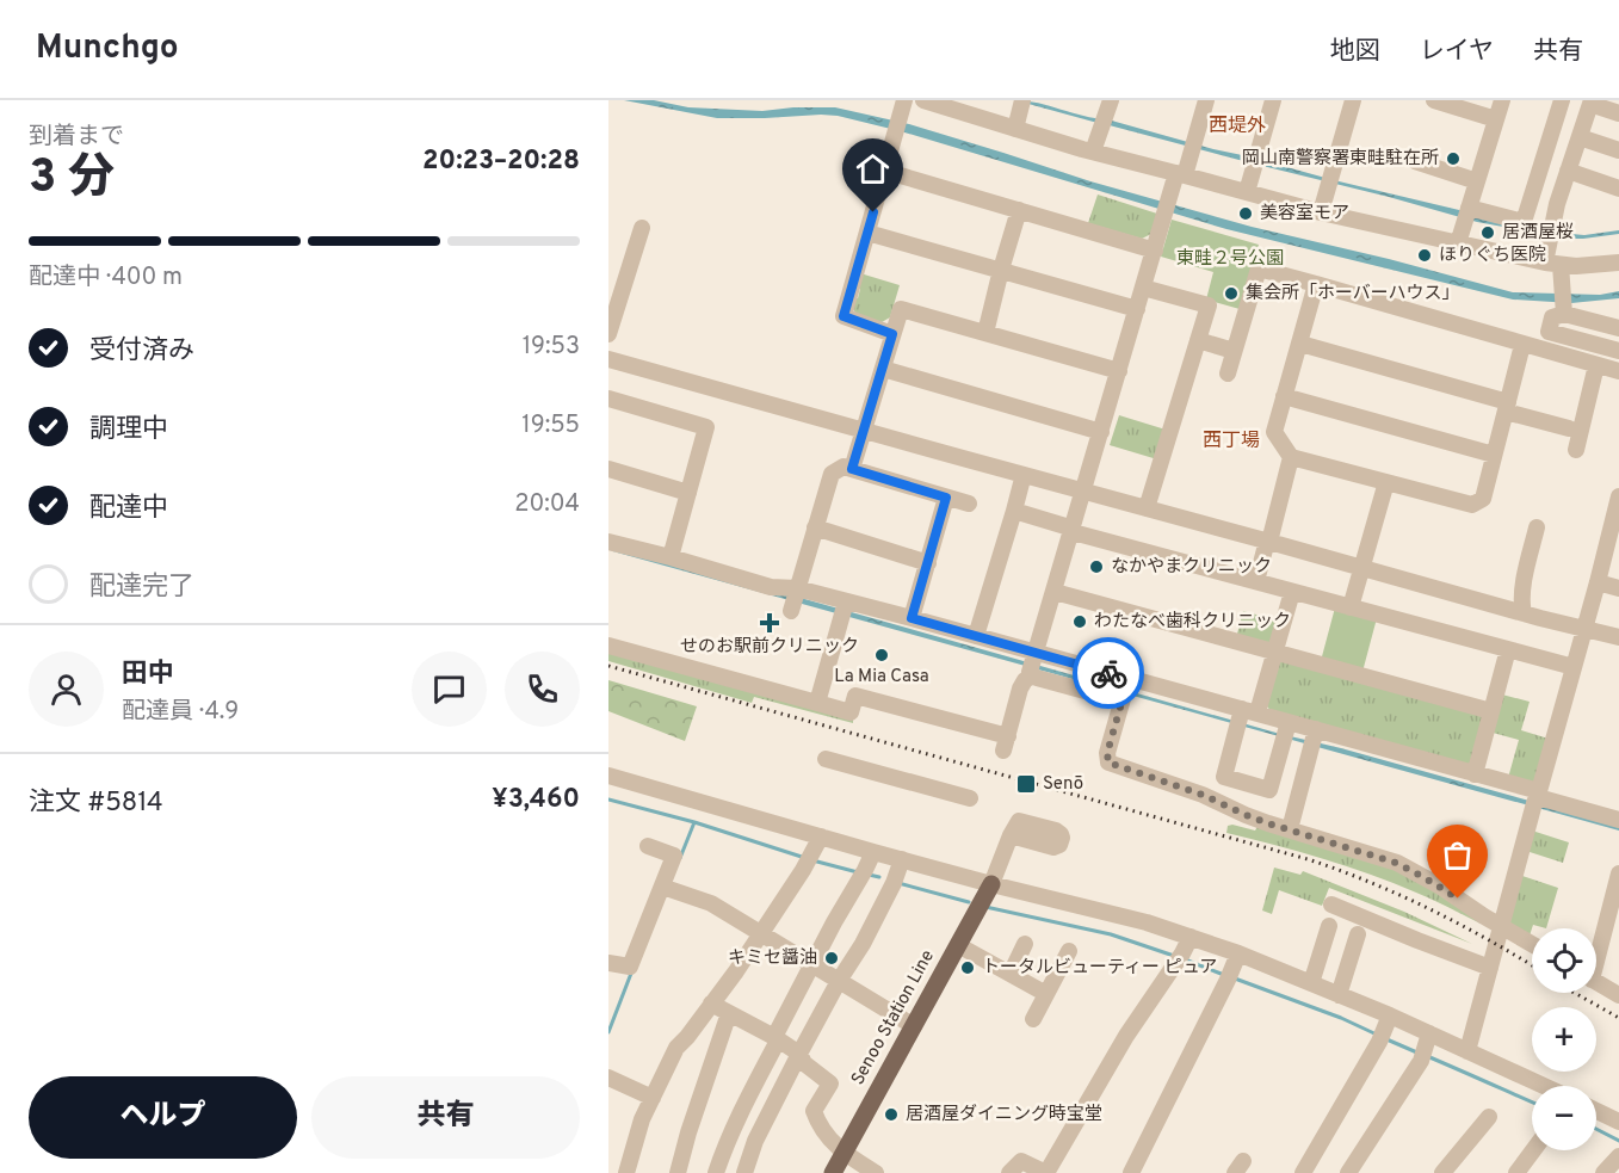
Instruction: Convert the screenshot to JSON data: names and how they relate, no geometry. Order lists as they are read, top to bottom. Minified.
{"streets":{"main road":["Senoo Station Line"]},"districts":["西堤外","西丁場"],"parks":["東畦２号公園"],"places":{"other":["岡山南警察署東畦駐在所","美容室モア","居酒屋桜","ほりぐち医院","集会所「ホーバーハウス」","なかやまクリニック","わたなべ歯科クリニック","La Mia Casa","キミセ醤油","トータルビューティー ピュア","居酒屋ダイニング時宝堂"],"health":["せのお駅前クリニック"],"transit":["Senō"]},"page":{"header":"Munchgo","nav":["地図","レイヤ","共有"],"heading":["3 分","到着まで","20:23–20:28"],"panel":["田中","配達員 · 4.9","注文 #5814","¥3,460"],"bar":"配達中 · 400 m","list":[["受付済み","19:53"],["調理中","19:55"],["配達中","20:04"],"配達完了"],"map_buttons":["+","−"],"buttons":["ヘルプ","共有"]}}
